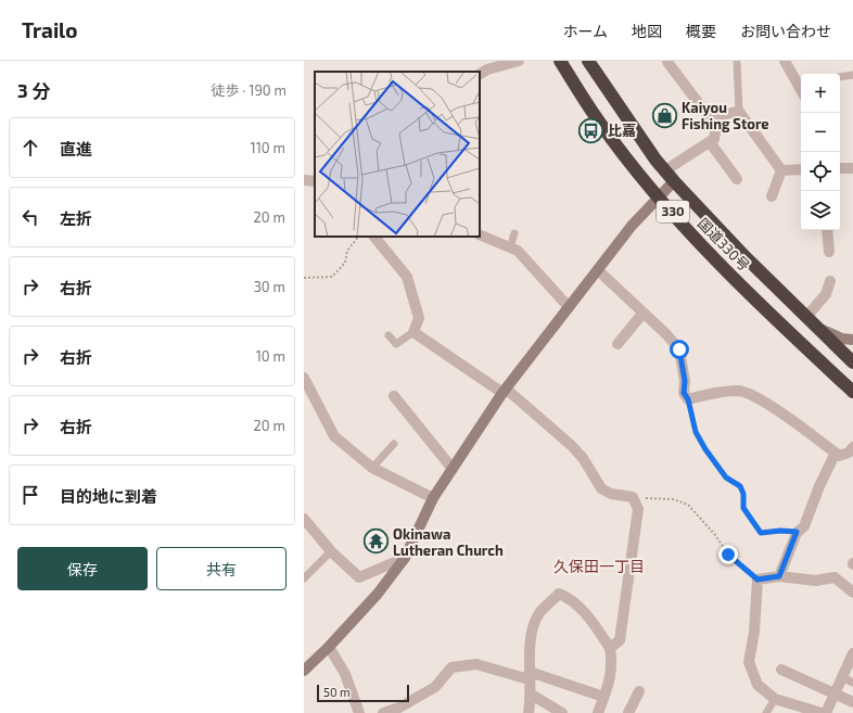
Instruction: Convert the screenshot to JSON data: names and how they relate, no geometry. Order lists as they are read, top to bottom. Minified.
{"streets":{"highway":["330","国道330号"]},"districts":["久保田一丁目"],"places":{"shop":["Kaiyou Fishing Store"],"bus stop":["比嘉"],"temple":["Okinawa Lutheran Church"]},"scale_bar":"50 m","page":{"header":"Trailo","nav":["ホーム","地図","概要","お問い合わせ"],"heading":["3 分","徒歩 · 190 m"],"map_buttons":["+","−"],"list":[["直進","110 m"],["左折","20 m"],["右折","30 m"],["右折","10 m"],["右折","20 m"],"目的地に到着"],"buttons":["保存","共有"],"scale":"50 m"}}
